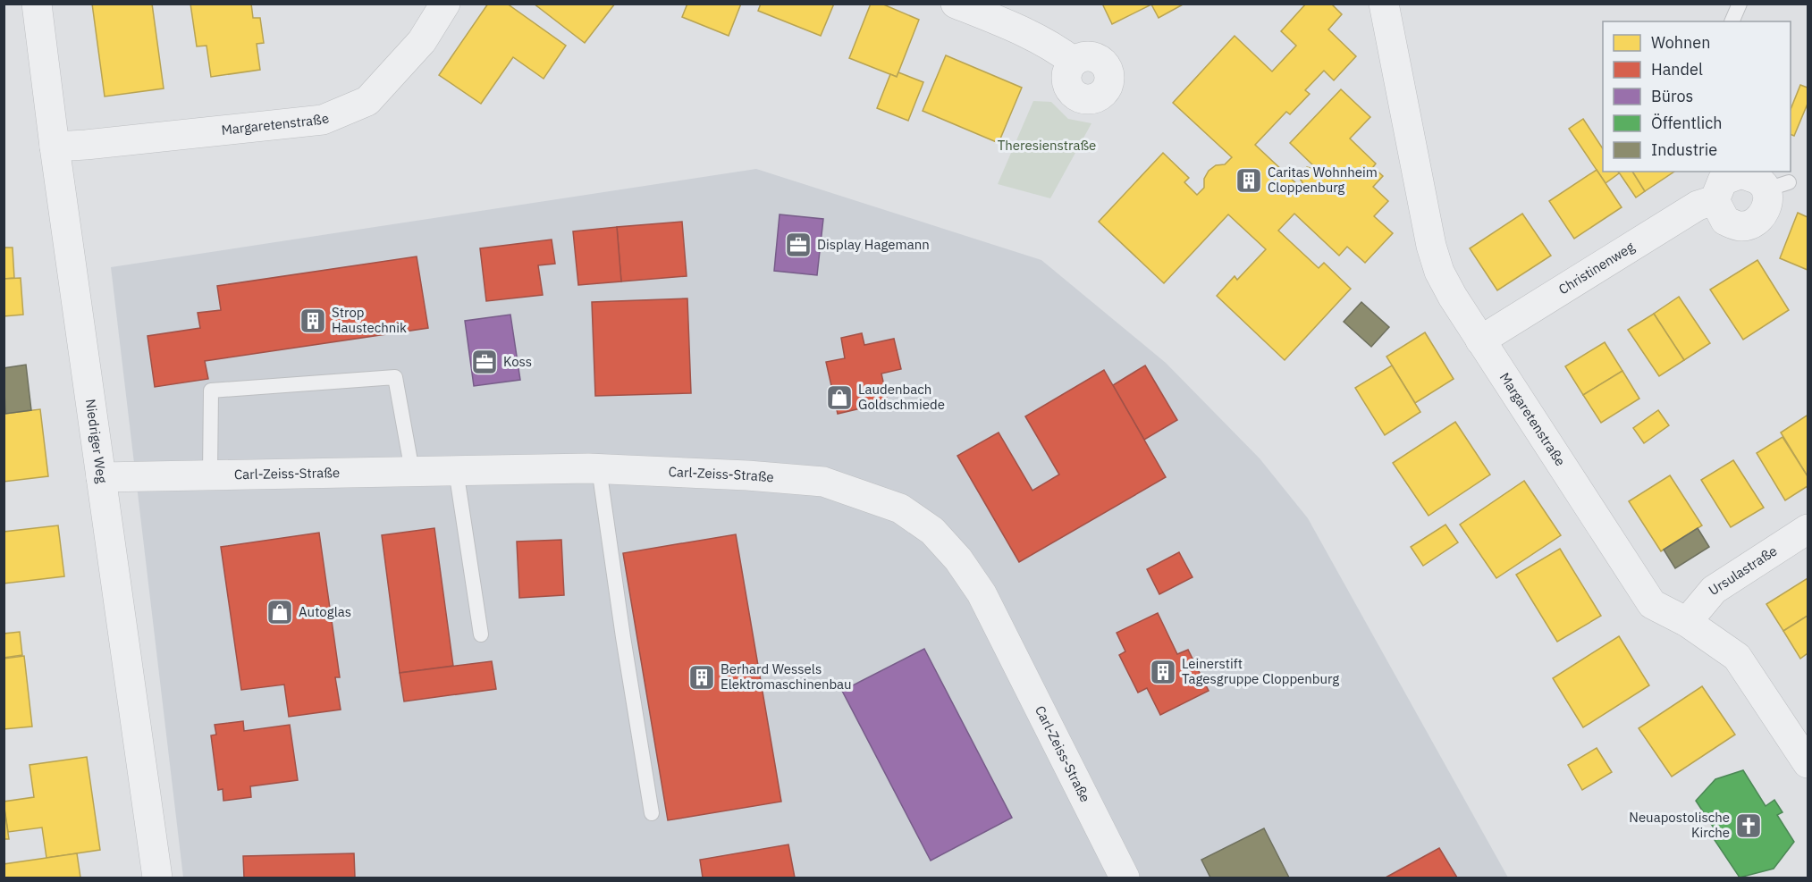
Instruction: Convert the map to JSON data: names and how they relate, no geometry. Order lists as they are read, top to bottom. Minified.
{"streets":{"street":["Margaretenstraße","Christinenweg","Niedriger Weg","Carl-Zeiss-Straße","Ursulastraße"]},"crossings":[["Margaretenstraße","Christinenweg"],["Margaretenstraße","Niedriger Weg"],["Margaretenstraße","Ursulastraße"],["Niedriger Weg","Carl-Zeiss-Straße"]],"parks":["Theresienstraße"],"places":{"building":["Caritas Wohnheim Cloppenburg","Strop Haustechnik","Leinerstift Tagesgruppe Cloppenburg","Berhard Wessels Elektromaschinenbau"],"office":["Display Hagemann","Koss"],"shop":["Laudenbach Goldschmiede","Autoglas"],"church":["Neuapostolische Kirche"]},"legend":["Wohnen","Handel","Büros","Öffentlich","Industrie"]}
